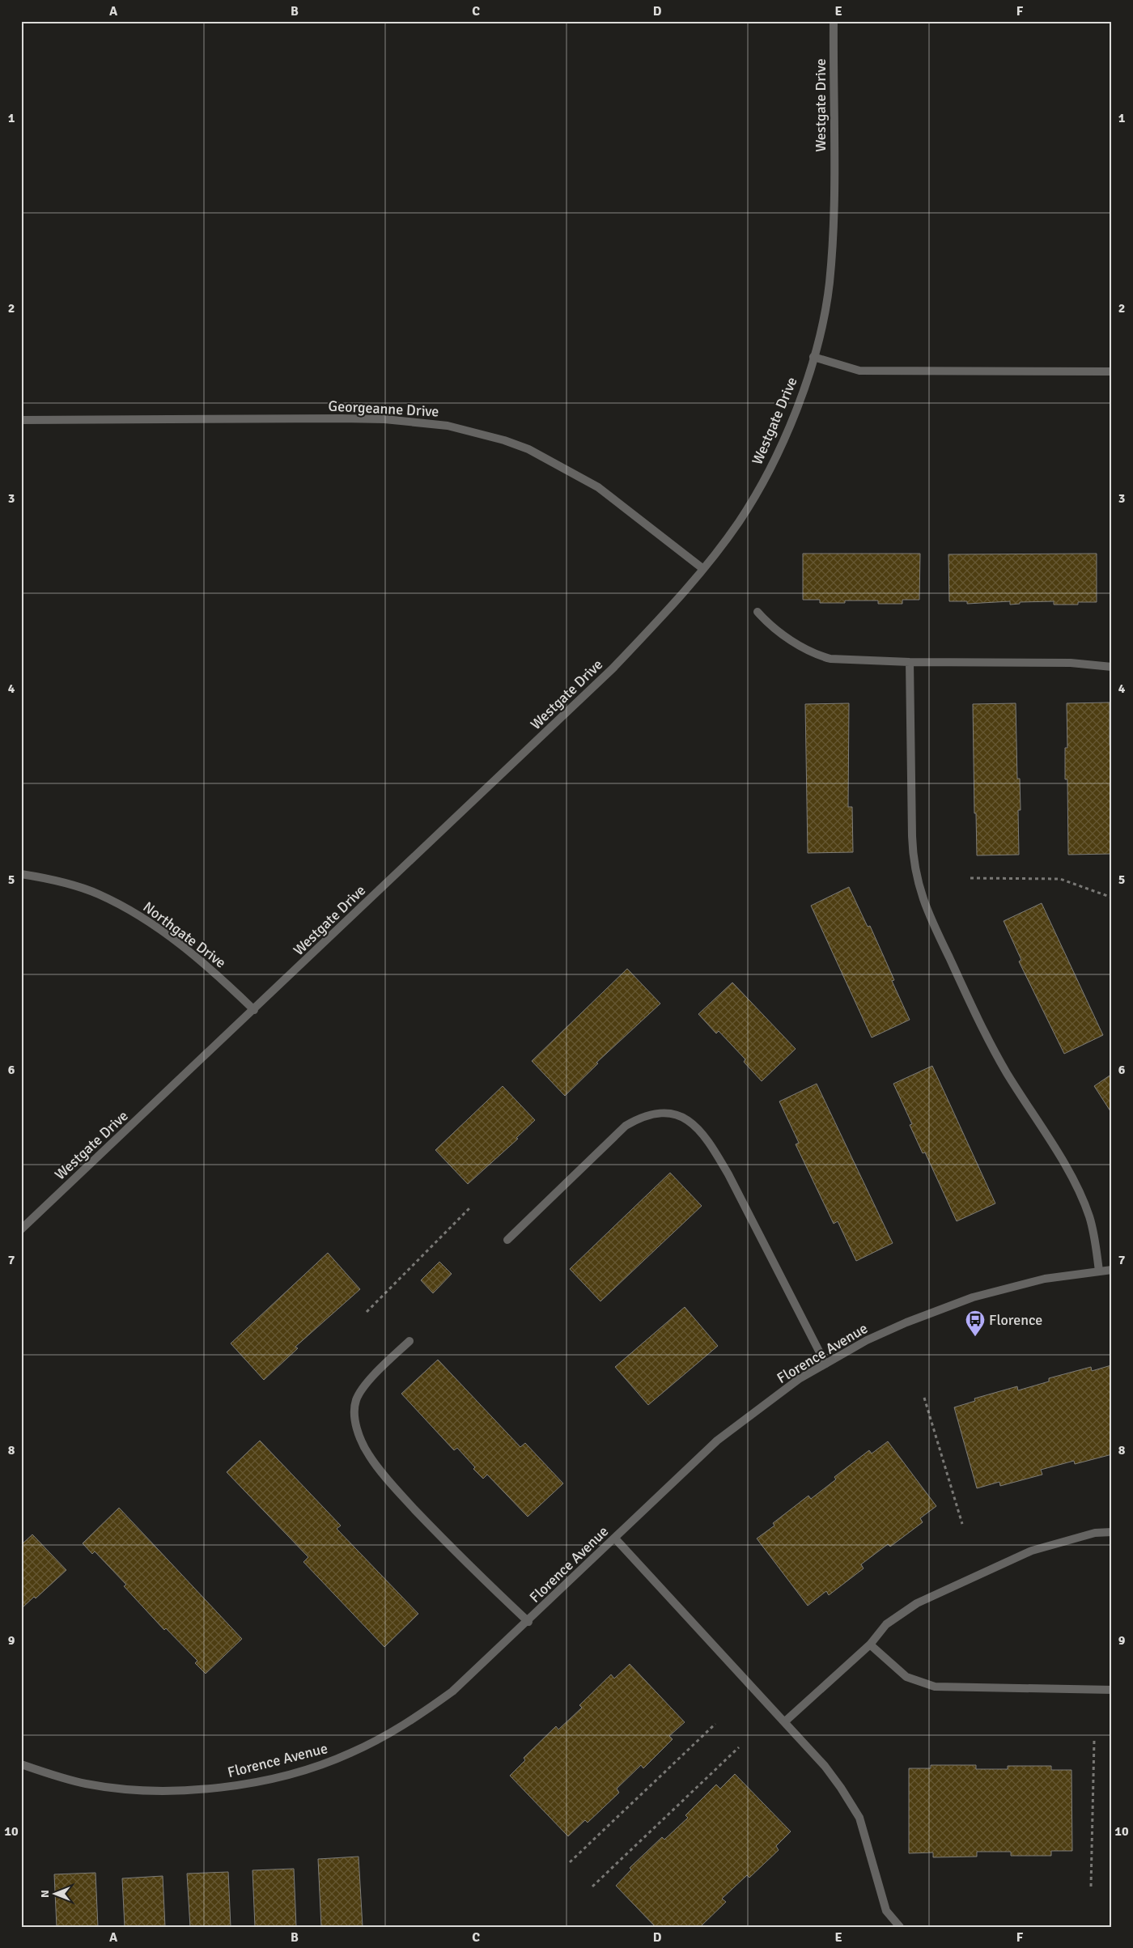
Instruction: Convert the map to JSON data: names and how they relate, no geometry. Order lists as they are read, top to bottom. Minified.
{"streets":{"street":["Westgate Drive","Georgeanne Drive","Northgate Drive","Florence Avenue"]},"crossings":[["Westgate Drive","Georgeanne Drive"],["Westgate Drive","Northgate Drive"]],"places":{"bus stop":["Florence"]},"north":"left","grid":{"columns":["A","B","C","D","E","F"],"rows":["1","2","3","4","5","6","7","8","9","10"]}}
